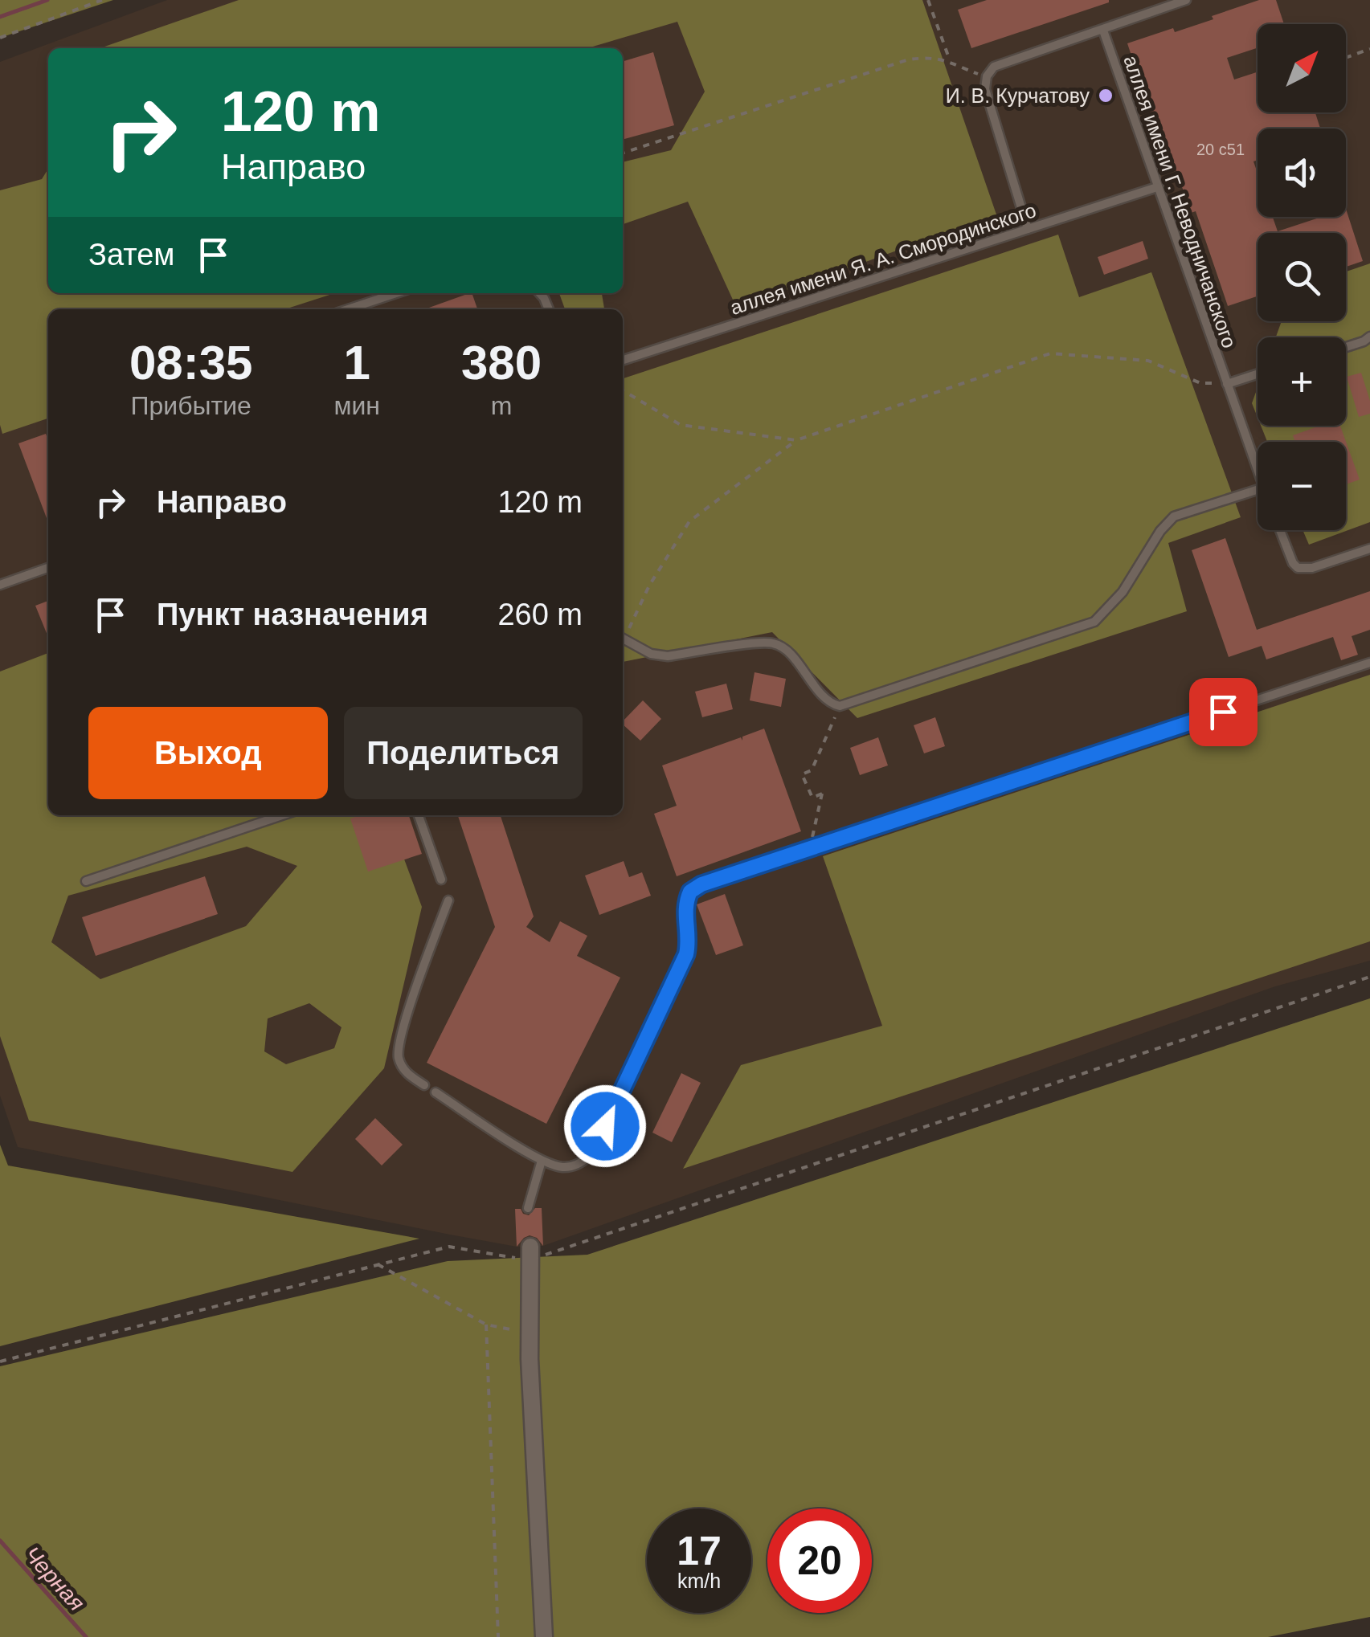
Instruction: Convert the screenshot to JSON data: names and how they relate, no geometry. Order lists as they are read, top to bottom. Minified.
{"streets":{"lane":["аллея имени Г. Неводничанского","аллея имени Я. А. Смородинского"]},"crossings":[["аллея имени Г. Неводничанского","аллея имени Я. А. Смородинского"]],"water":["Черная"],"places":["И. В. Курчатову"],"house_numbers":["20 с51"],"north":"top right","page":{"map_buttons":["+","−"],"turn":["120 m","Направо"],"then":"Затем","eta":["08:35","Прибытие","1","мин","380","m"],"list":[{"name":"Направо","value":"120 m"},{"name":"Пункт назначения","value":"260 m"}],"buttons":["Выход","Поделиться"],"speed":"17 km/h","limit":"20"}}
